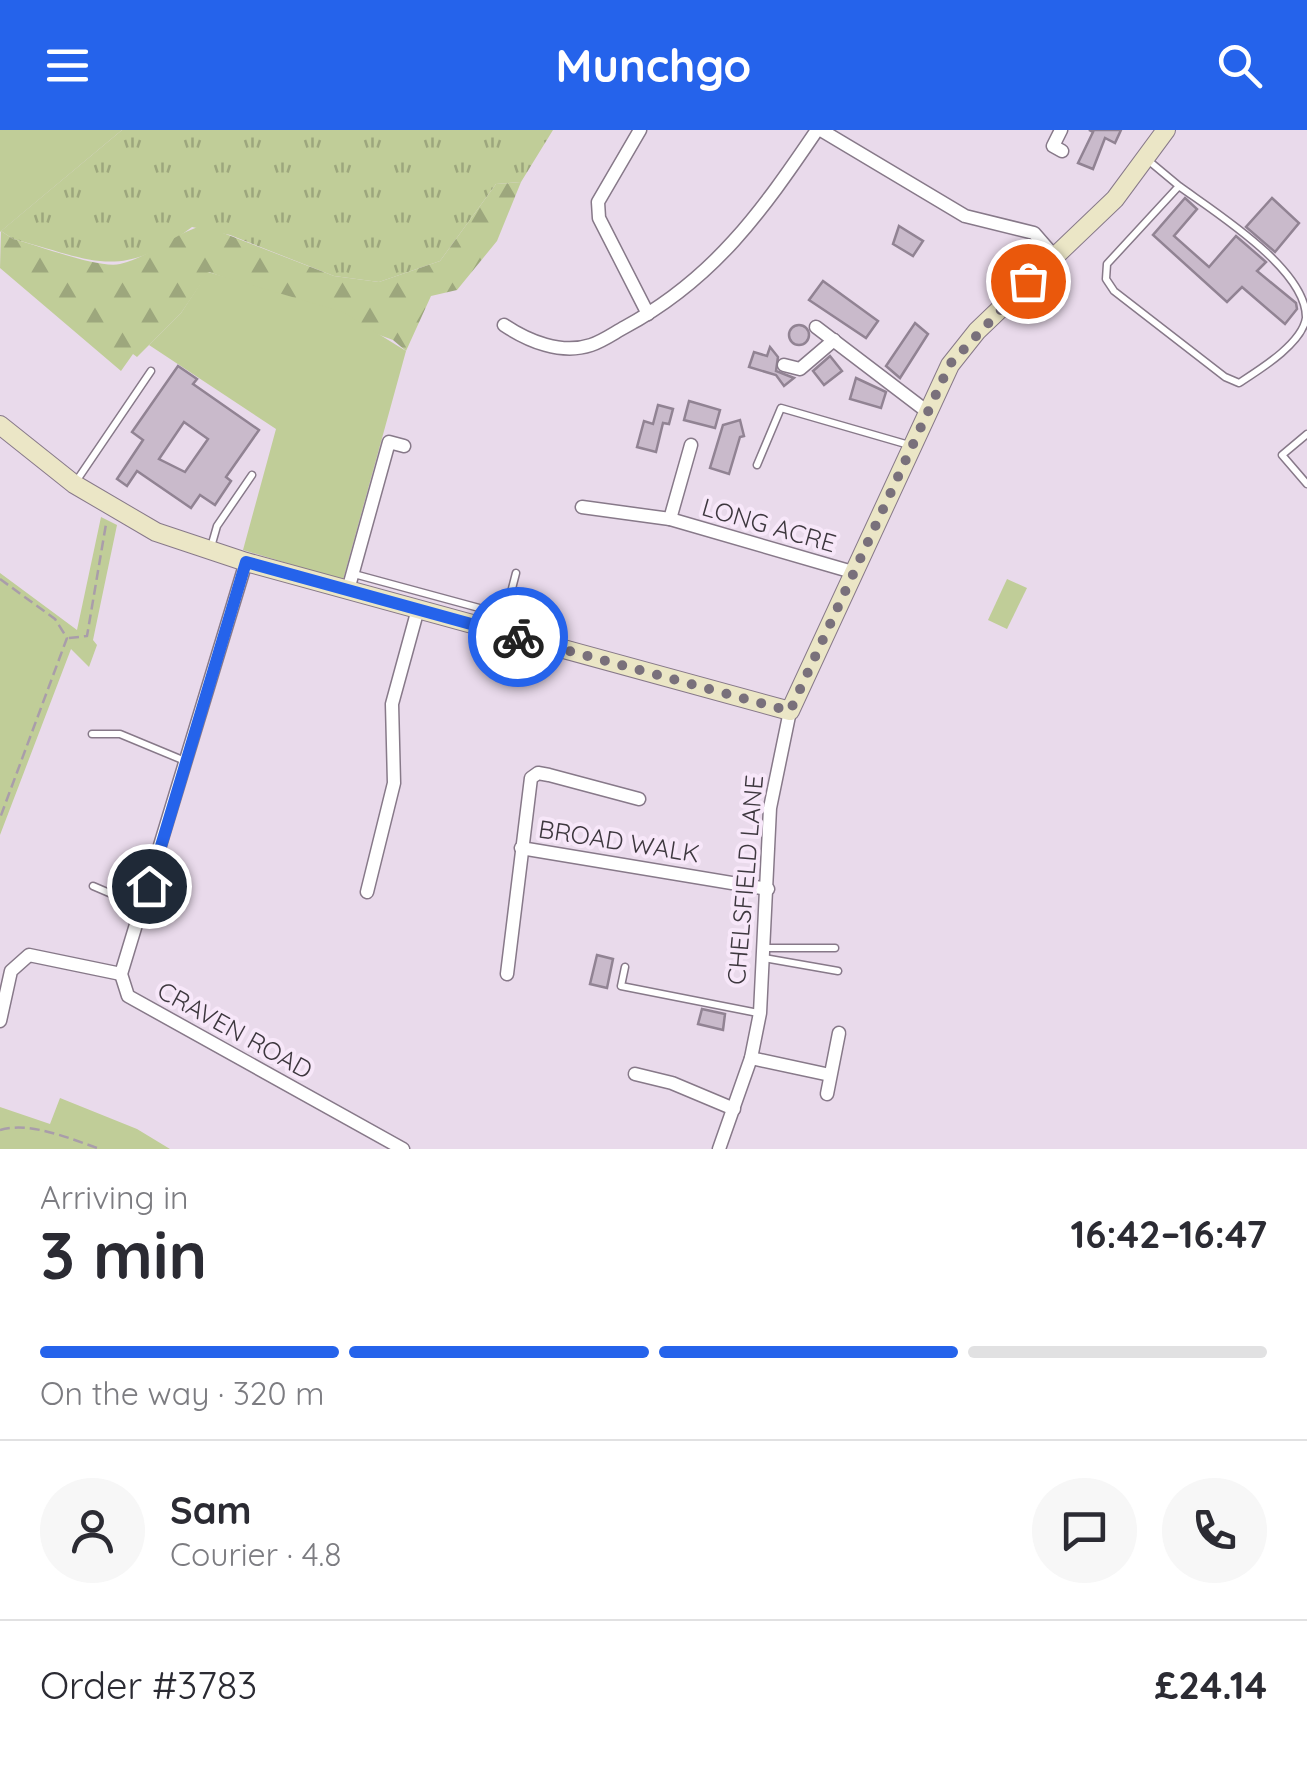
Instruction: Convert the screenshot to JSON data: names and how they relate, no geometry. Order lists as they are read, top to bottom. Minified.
{"streets":{"street":["LONG ACRE","BROAD WALK","CHELSFIELD LANE","CRAVEN ROAD"]},"crossings":[["LONG ACRE","CHELSFIELD LANE"],["BROAD WALK","CHELSFIELD LANE"]],"page":{"header":"Munchgo","heading":["3 min","Arriving in","16:42–16:47"],"panel":["Sam","Courier · 4.8","Order #3783","£24.14"],"bar":"On the way · 320 m"}}
